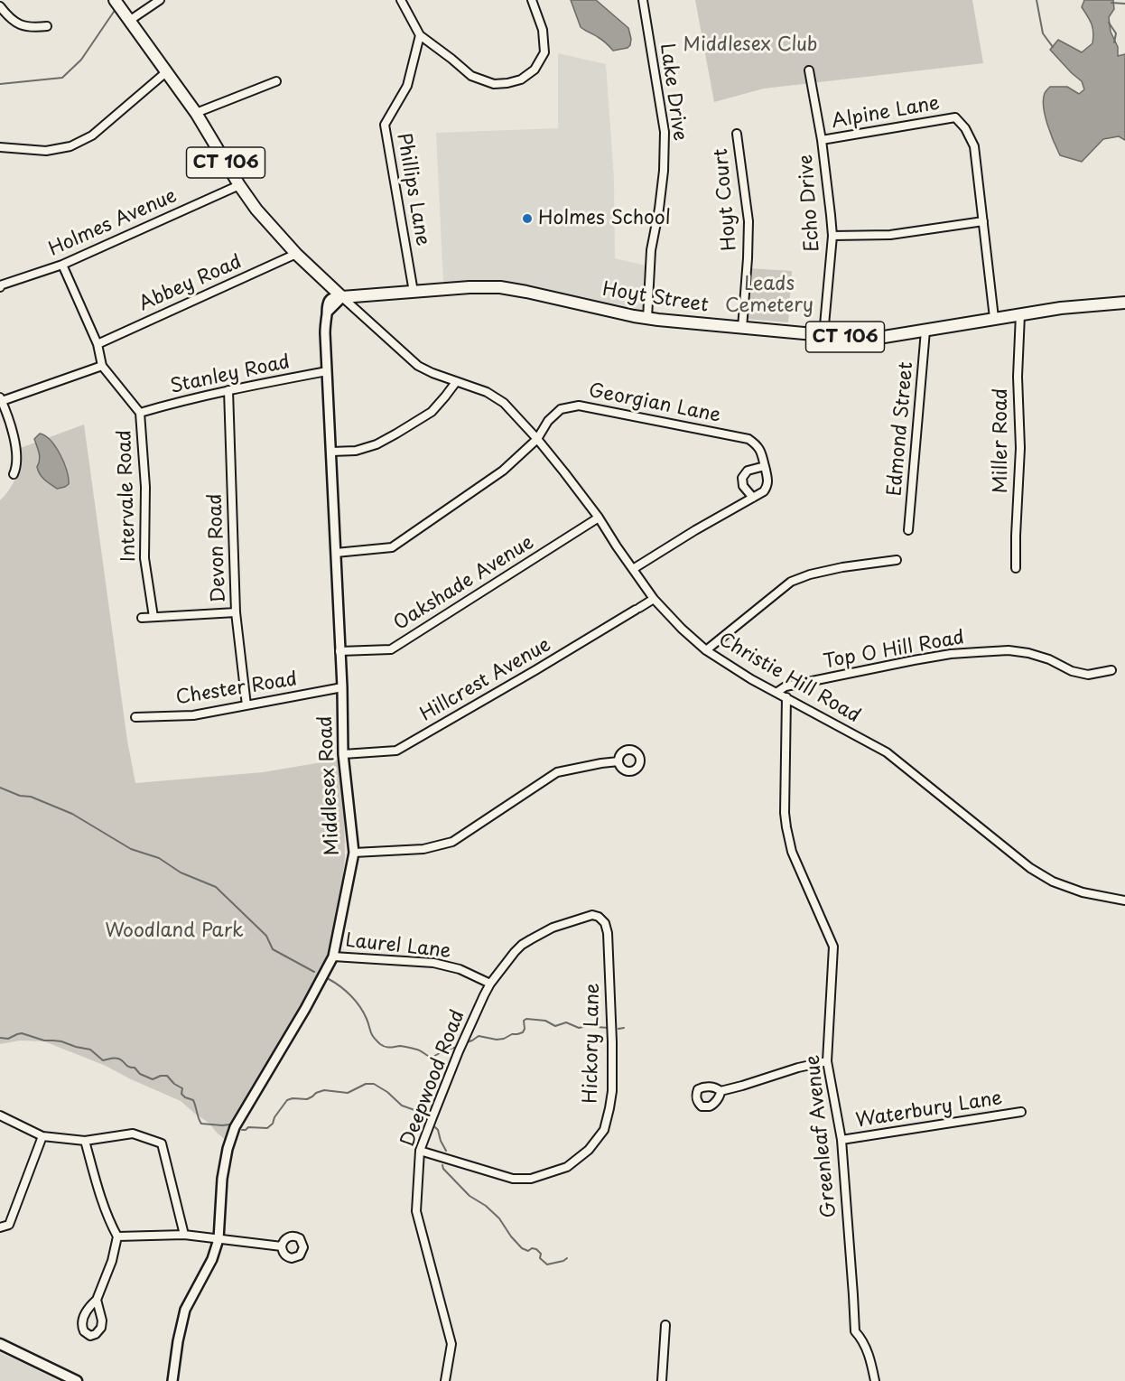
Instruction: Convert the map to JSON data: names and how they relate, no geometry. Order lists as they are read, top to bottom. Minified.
{"streets":{"main road":["CT 106","Hoyt Street"],"street":["Lake Drive","Alpine Lane","Phillips Lane","Hoyt Court","Echo Drive","Holmes Avenue","Abbey Road","Stanley Road","Georgian Lane","Edmond Street","Miller Road","Intervale Road","Devon Road","Oakshade Avenue","Top O Hill Road","Christie Hill Road","Hillcrest Avenue","Chester Road","Middlesex Road","Laurel Lane","Hickory Lane","Deepwood Road","Waterbury Lane","Greenleaf Avenue"]},"crossings":[["Lake Drive","Hoyt Street"],["Alpine Lane","Echo Drive"],["CT 106","Holmes Avenue"],["CT 106","Abbey Road"],["CT 106","Hoyt Street"],["CT 106","Christie Hill Road"],["CT 106","Middlesex Road"],["Phillips Lane","Hoyt Street"],["Hoyt Court","Hoyt Street"],["Echo Drive","Hoyt Street"],["Holmes Avenue","Intervale Road"],["Abbey Road","Intervale Road"],["Hoyt Street","Edmond Street"],["Hoyt Street","Miller Road"],["Hoyt Street","Christie Hill Road"],["Hoyt Street","Middlesex Road"],["Stanley Road","Intervale Road"],["Stanley Road","Devon Road"],["Stanley Road","Middlesex Road"],["Georgian Lane","Christie Hill Road"],["Georgian Lane","Middlesex Road"],["Devon Road","Chester Road"],["Oakshade Avenue","Christie Hill Road"],["Oakshade Avenue","Middlesex Road"],["Top O Hill Road","Christie Hill Road"],["Christie Hill Road","Hillcrest Avenue"],["Christie Hill Road","Middlesex Road"],["Christie Hill Road","Greenleaf Avenue"],["Hillcrest Avenue","Middlesex Road"],["Chester Road","Middlesex Road"],["Middlesex Road","Laurel Lane"],["Laurel Lane","Deepwood Road"],["Hickory Lane","Deepwood Road"],["Waterbury Lane","Greenleaf Avenue"]],"parks":["Middlesex Club","Leads Cemetery","Woodland Park"],"places":["Holmes School"]}
